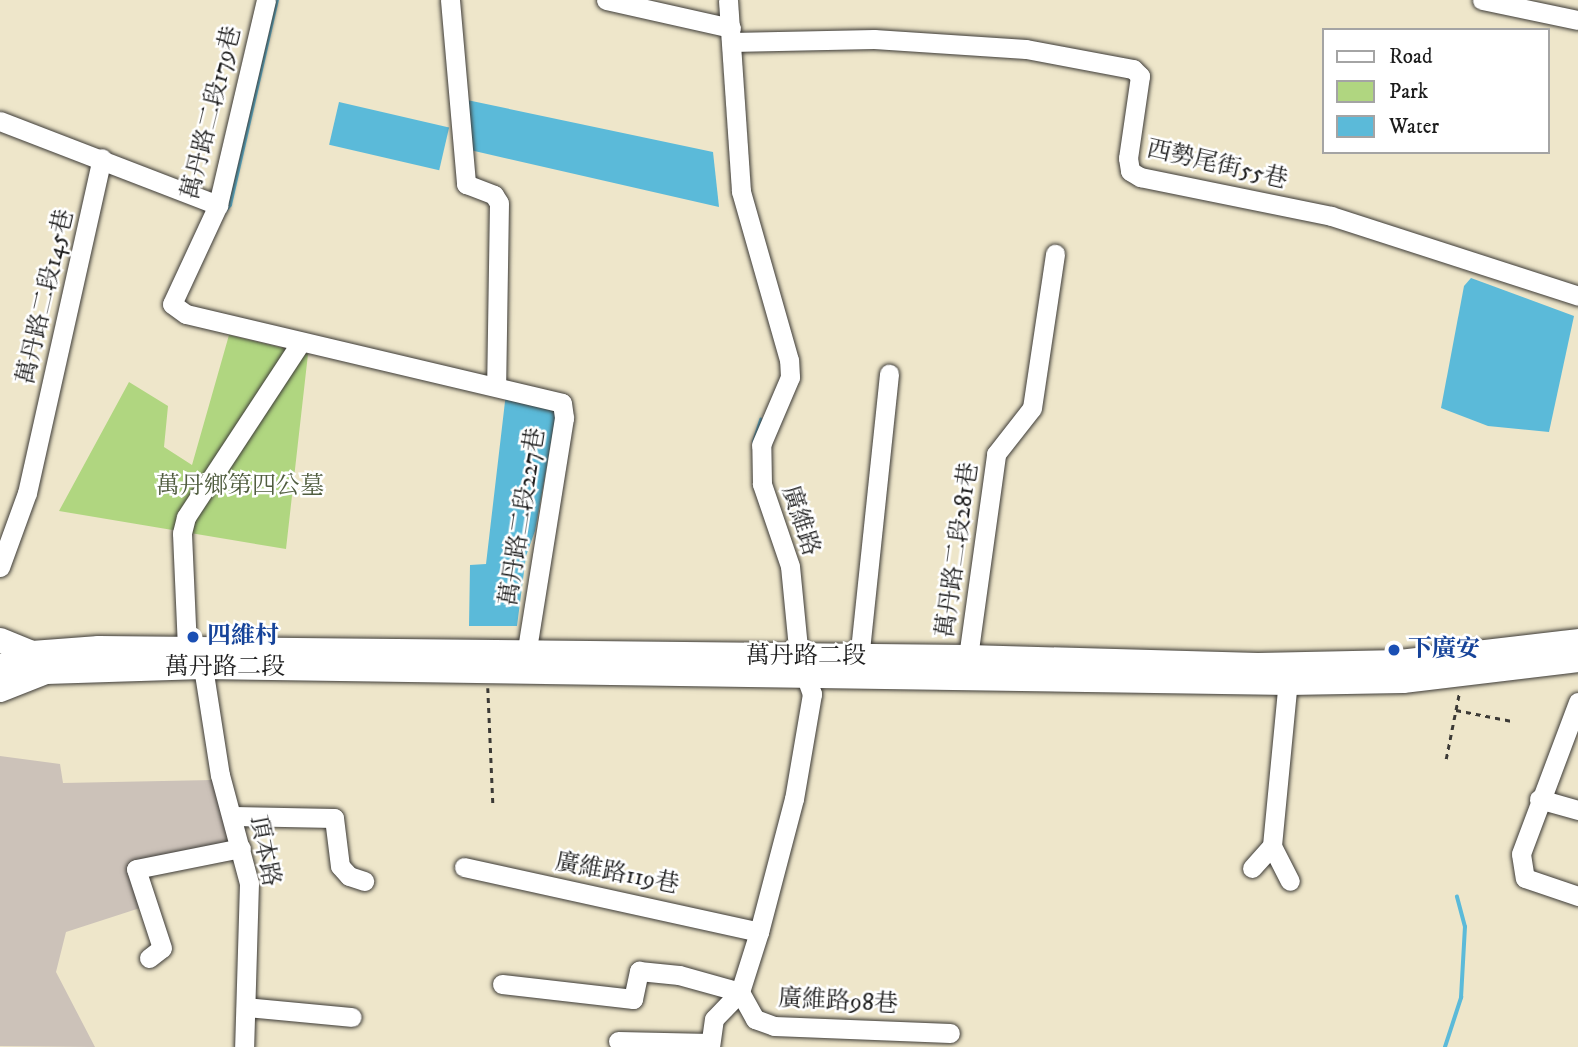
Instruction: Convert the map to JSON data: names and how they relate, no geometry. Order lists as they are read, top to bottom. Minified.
{"streets":{"main road":["萬丹路二段"],"street":["萬丹路二段179巷","西勢尾街55巷","萬丹路二段145巷","萬丹路二段227巷","廣維路","萬丹路二段281巷","頂本路","廣維路119巷","廣維路98巷"]},"crossings":[["萬丹路二段179巷","萬丹路二段227巷"],["西勢尾街55巷","廣維路"],["萬丹路二段227巷","萬丹路二段"],["廣維路","萬丹路二段"],["廣維路","廣維路119巷"],["廣維路","廣維路98巷"],["萬丹路二段281巷","萬丹路二段"],["萬丹路二段","頂本路"]],"parks":["萬丹鄉第四公墓"],"places":["四維村","下廣安"],"legend":["Road","Park","Water"]}
